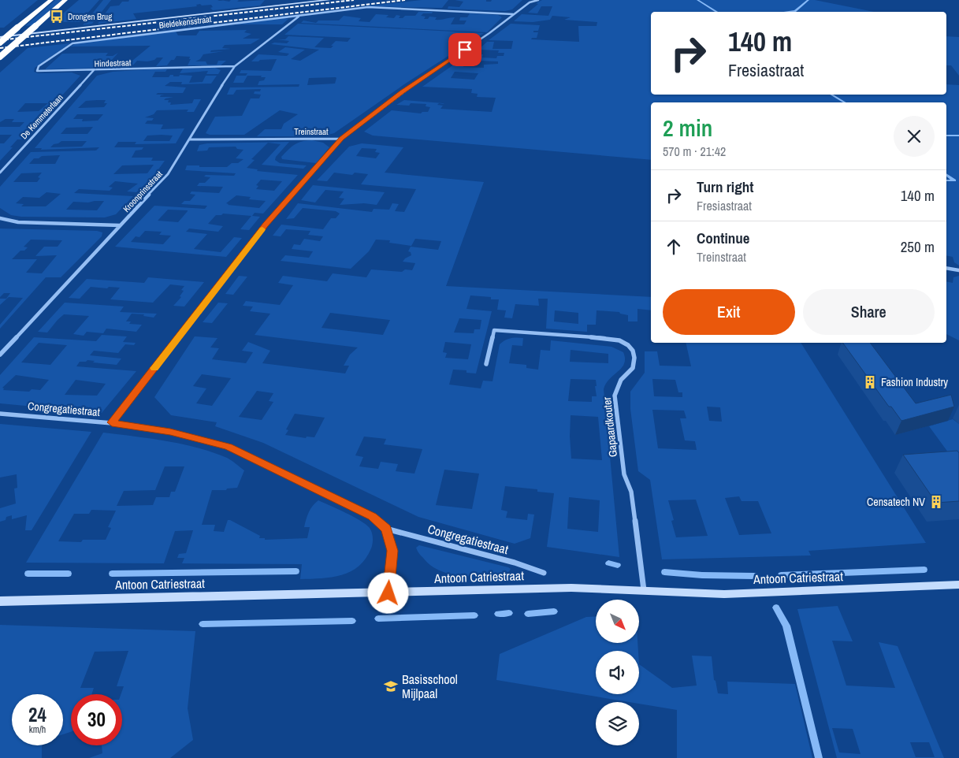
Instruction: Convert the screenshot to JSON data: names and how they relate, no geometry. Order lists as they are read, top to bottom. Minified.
{"streets":{"main road":["Antoon Catriestraat"],"street":["Bieldekensstraat","Hindestraat","De Kemmeterlaan","Treinstraat","Kroonprinsstraat","Congregatiestraat","Gapaardkouter"]},"crossings":[["Bieldekensstraat","Hindestraat"],["Bieldekensstraat","Treinstraat"],["Bieldekensstraat","Kroonprinsstraat"],["Hindestraat","De Kemmeterlaan"],["Hindestraat","Kroonprinsstraat"],["Treinstraat","Kroonprinsstraat"],["Gapaardkouter","Antoon Catriestraat"]],"places":{"bus stop":["Drongen Brug"],"building":["Fashion Industry","Censatech NV"],"school or university":["Basisschool Mijlpaal"]},"north":"bottom right","page":{"turn":["140 m","Fresiastraat"],"heading":["2 min","570 m · 21:42"],"list":[{"name":"Turn right","note":"Fresiastraat","value":"140 m"},{"name":"Continue","note":"Treinstraat","value":"250 m"}],"buttons":["Exit","Share"],"speed":"24 km/h","limit":"30"}}
